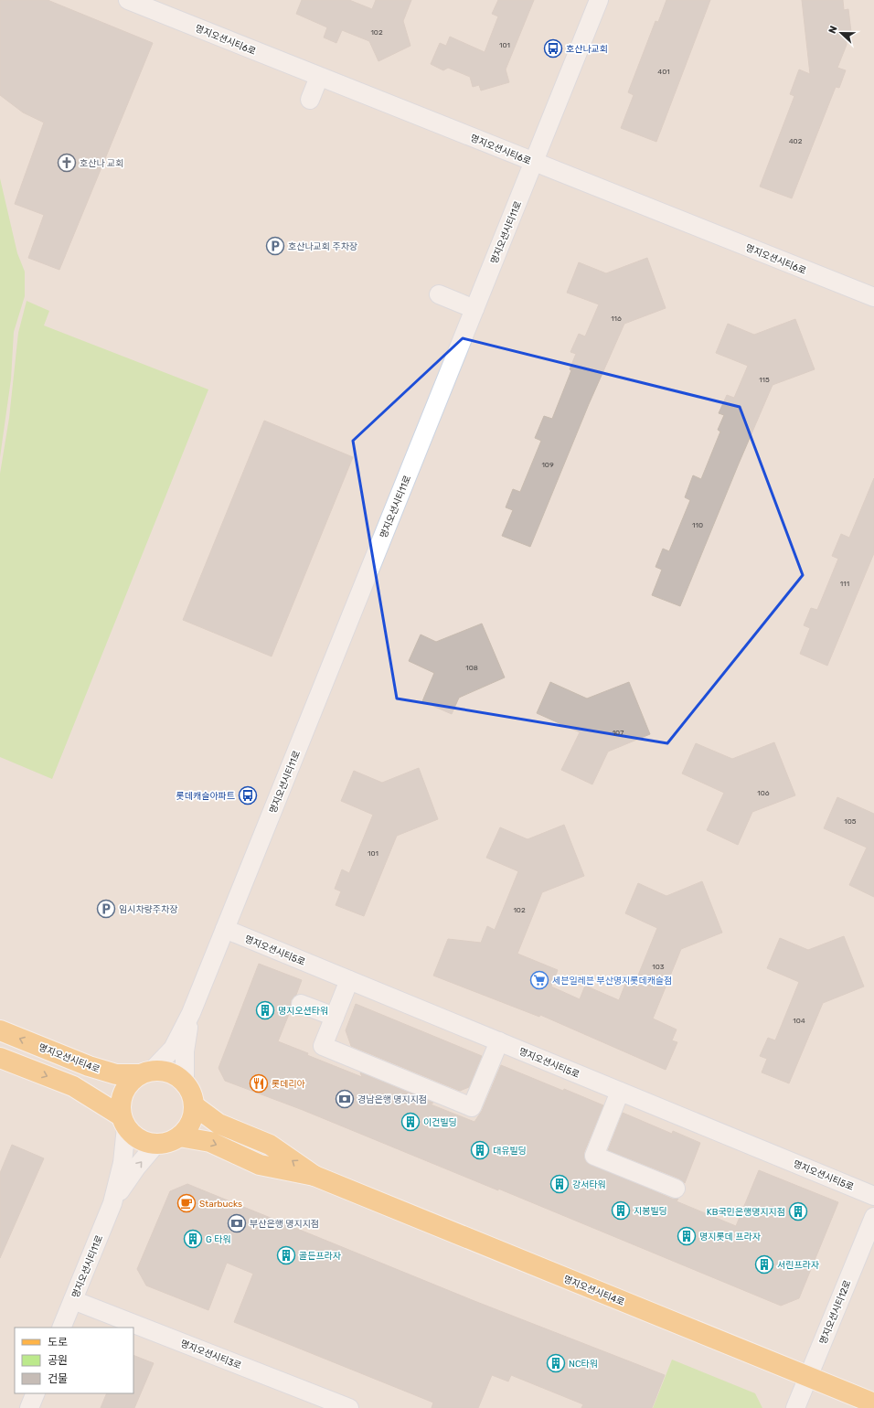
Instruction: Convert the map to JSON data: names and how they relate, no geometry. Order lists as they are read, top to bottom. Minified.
{"streets":{"main road":["명지오션시티4로"],"street":["명지오션시티6로","명지오션시티11로","명지오션시티5로","명지오션시티12로","명지오션시티3로"]},"crossings":[["명지오션시티6로","명지오션시티11로"],["명지오션시티11로","명지오션시티5로"],["명지오션시티11로","명지오션시티3로"],["명지오션시티4로","명지오션시티12로"]],"places":{"bus stop":["호산나교회","롯데캐슬아파트"],"church":["호산나 교회"],"parking":["호산나교회 주차장","임시차량주차장"],"supermarket":["세븐일레븐 부산명지롯데캐슬점"],"building":["명지오션타워","이건빌딩","대유빌딩","강서타워","지봉빌딩","KB국민은행명지지점","명지롯데 프라자","G 타워","골든프라자","서린프라자","NC타워"],"restaurant":["롯데리아"],"bank":["경남은행 명지지점","부산은행 명지지점"],"cafe":["Starbucks"]},"house_numbers":["102","101","401","402","116","115","109","110","111","108","107","106","105","101","102","103","104"],"legend":["도로","공원","건물"],"north":"left"}
